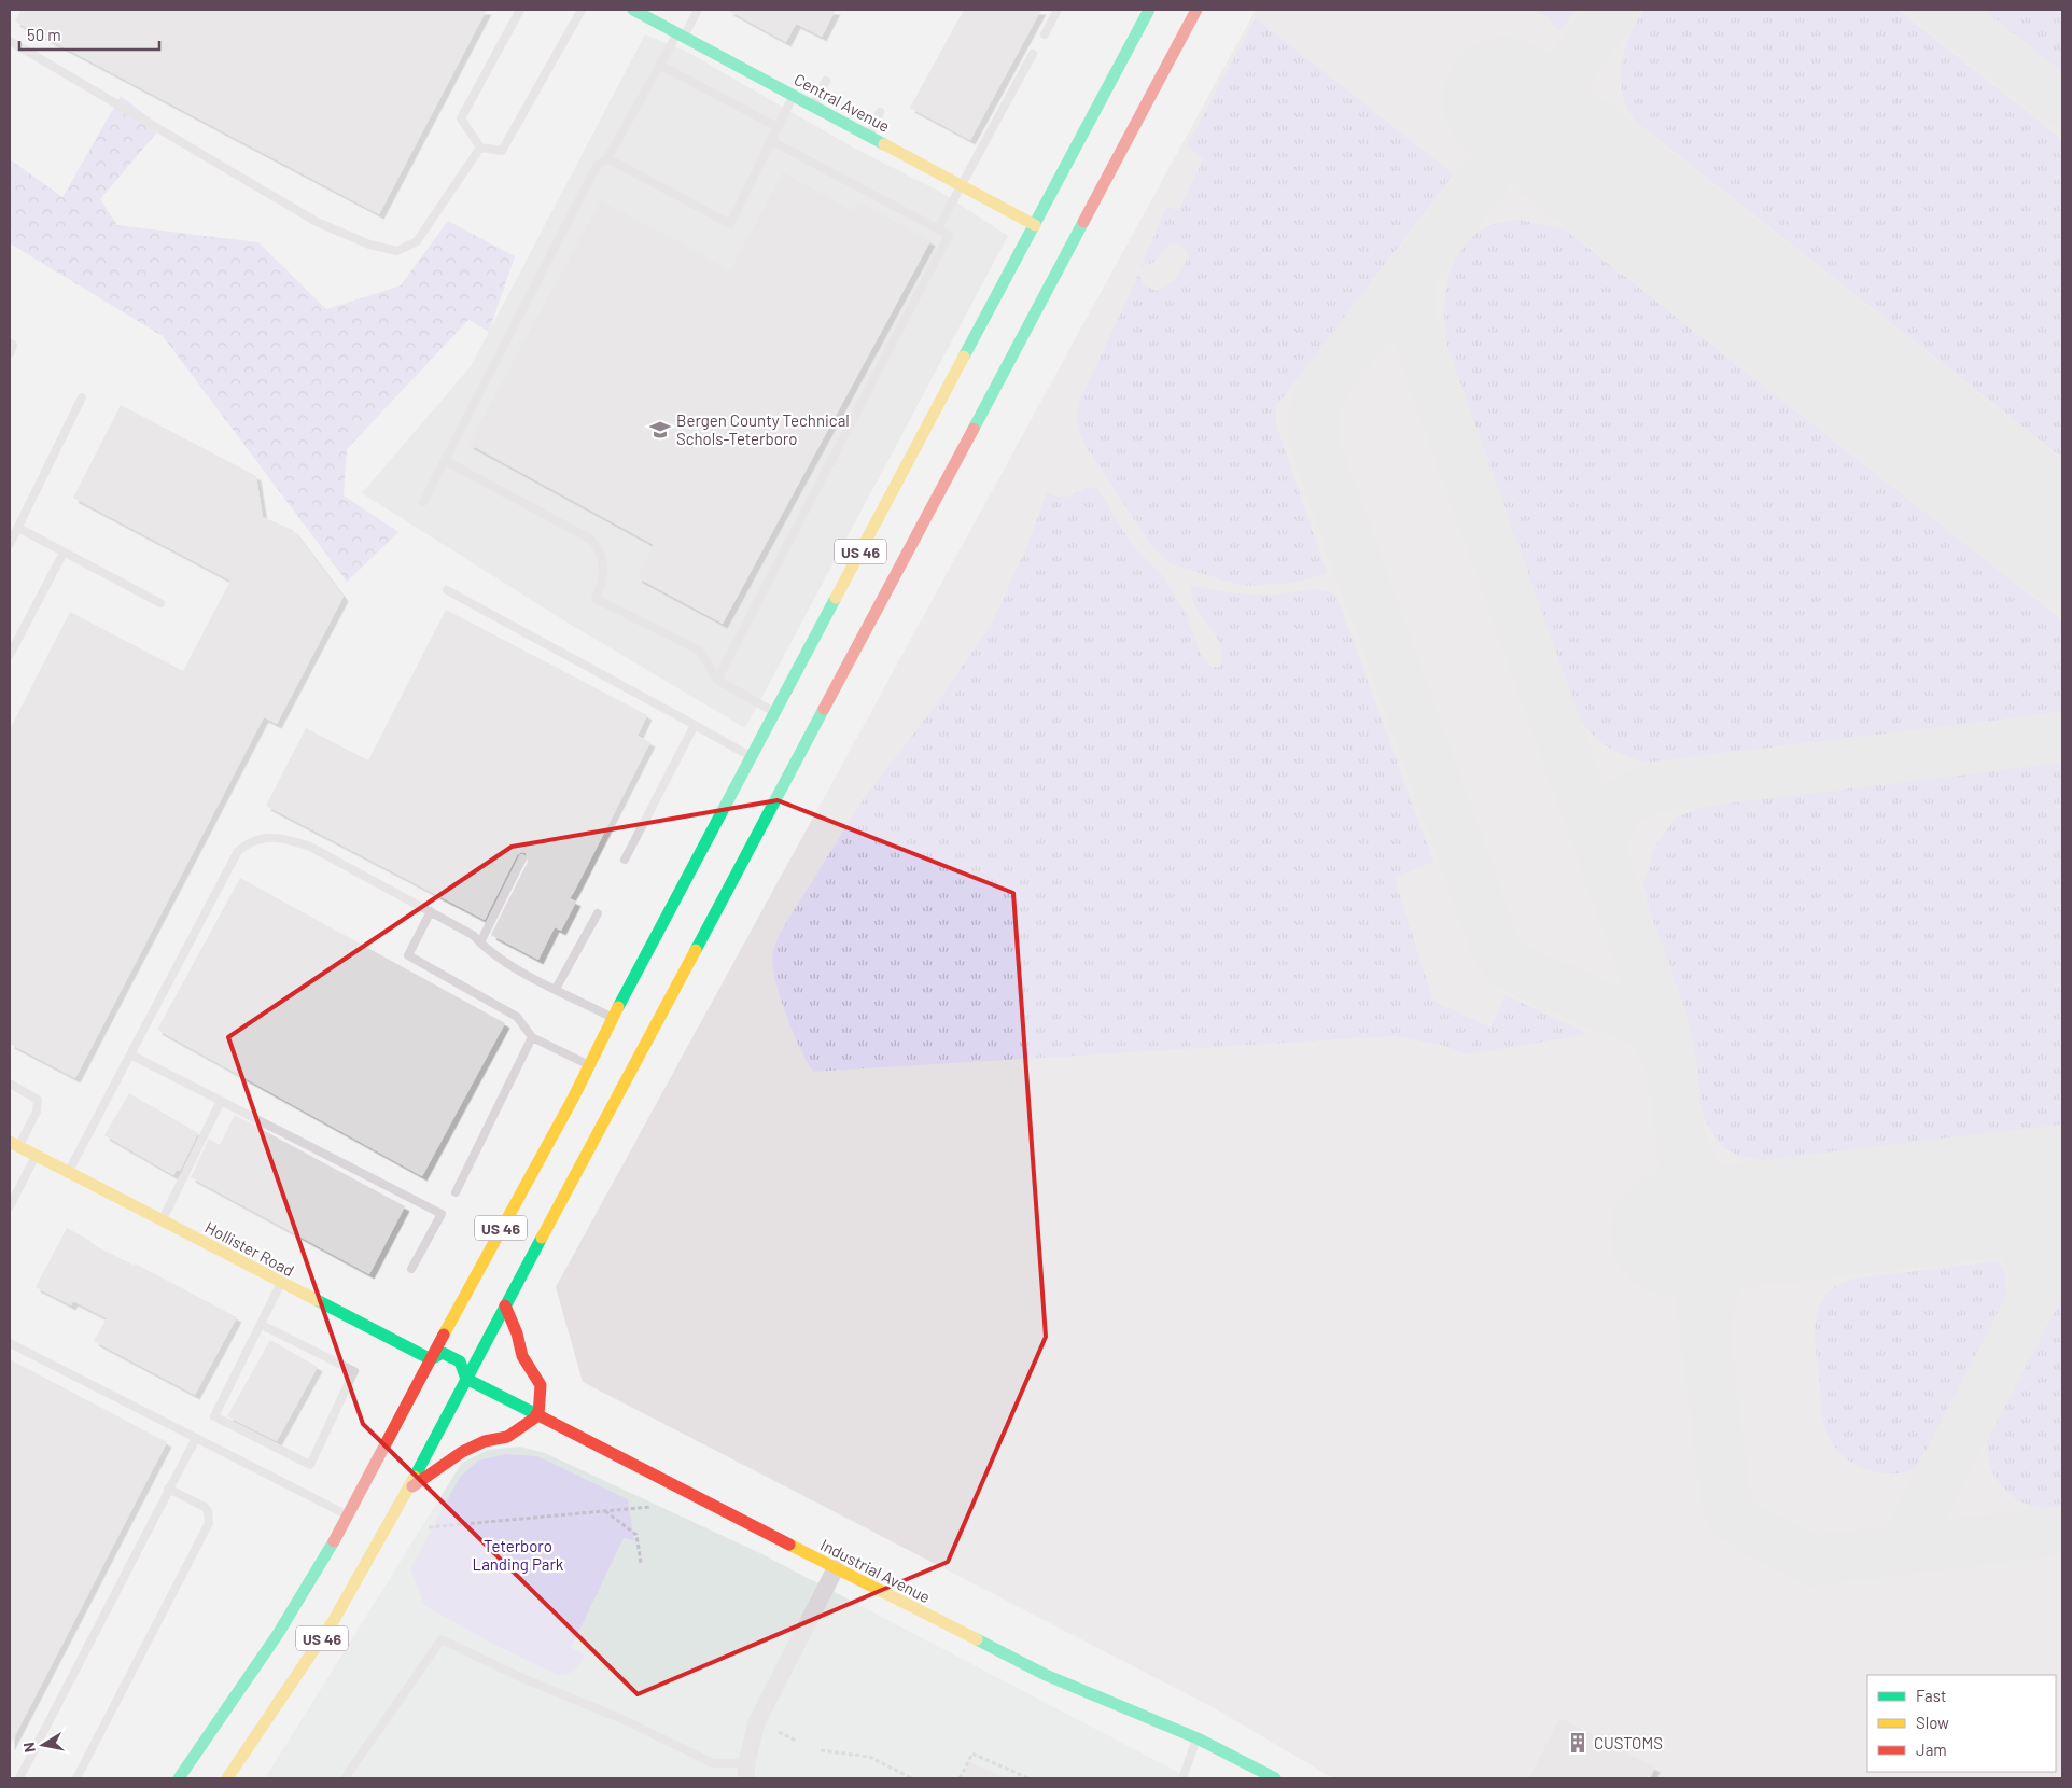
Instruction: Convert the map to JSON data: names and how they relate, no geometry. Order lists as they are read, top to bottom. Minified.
{"streets":{"main road":["Central Avenue","US 46","Hollister Road","Industrial Avenue"]},"crossings":[["Central Avenue","US 46"],["US 46","Hollister Road"],["US 46","Industrial Avenue"],["Hollister Road","Industrial Avenue"]],"parks":["Teterboro Landing Park"],"places":{"school or university":["Bergen County Technical Schols-Teterboro"],"building":["CUSTOMS"]},"legend":["Fast","Slow","Jam"],"scale_bar":"50 m","north":"left"}
